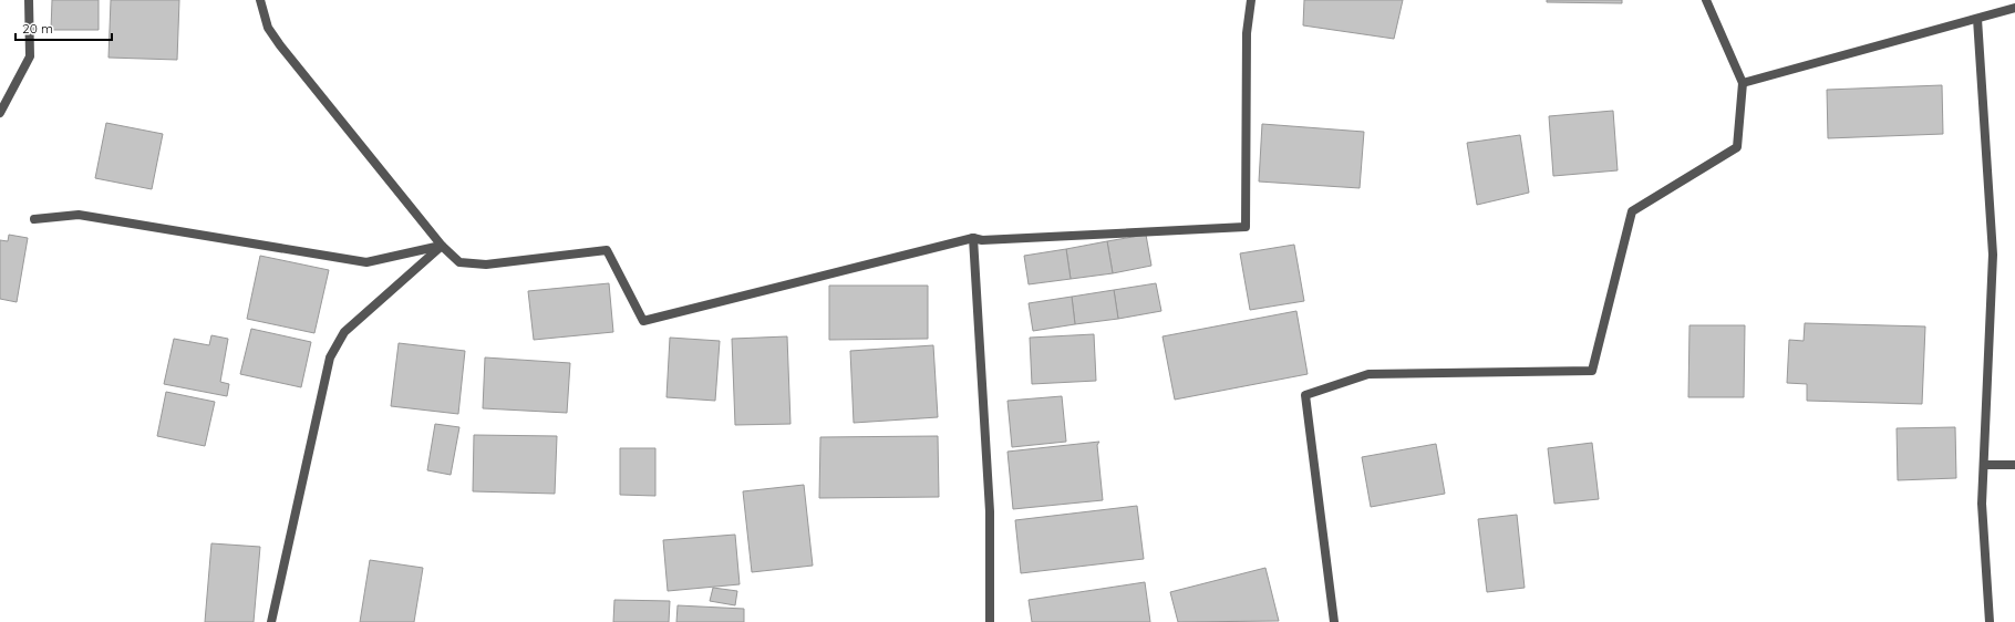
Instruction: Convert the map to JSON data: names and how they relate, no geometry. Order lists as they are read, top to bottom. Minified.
{"scale_bar":"20 m"}
